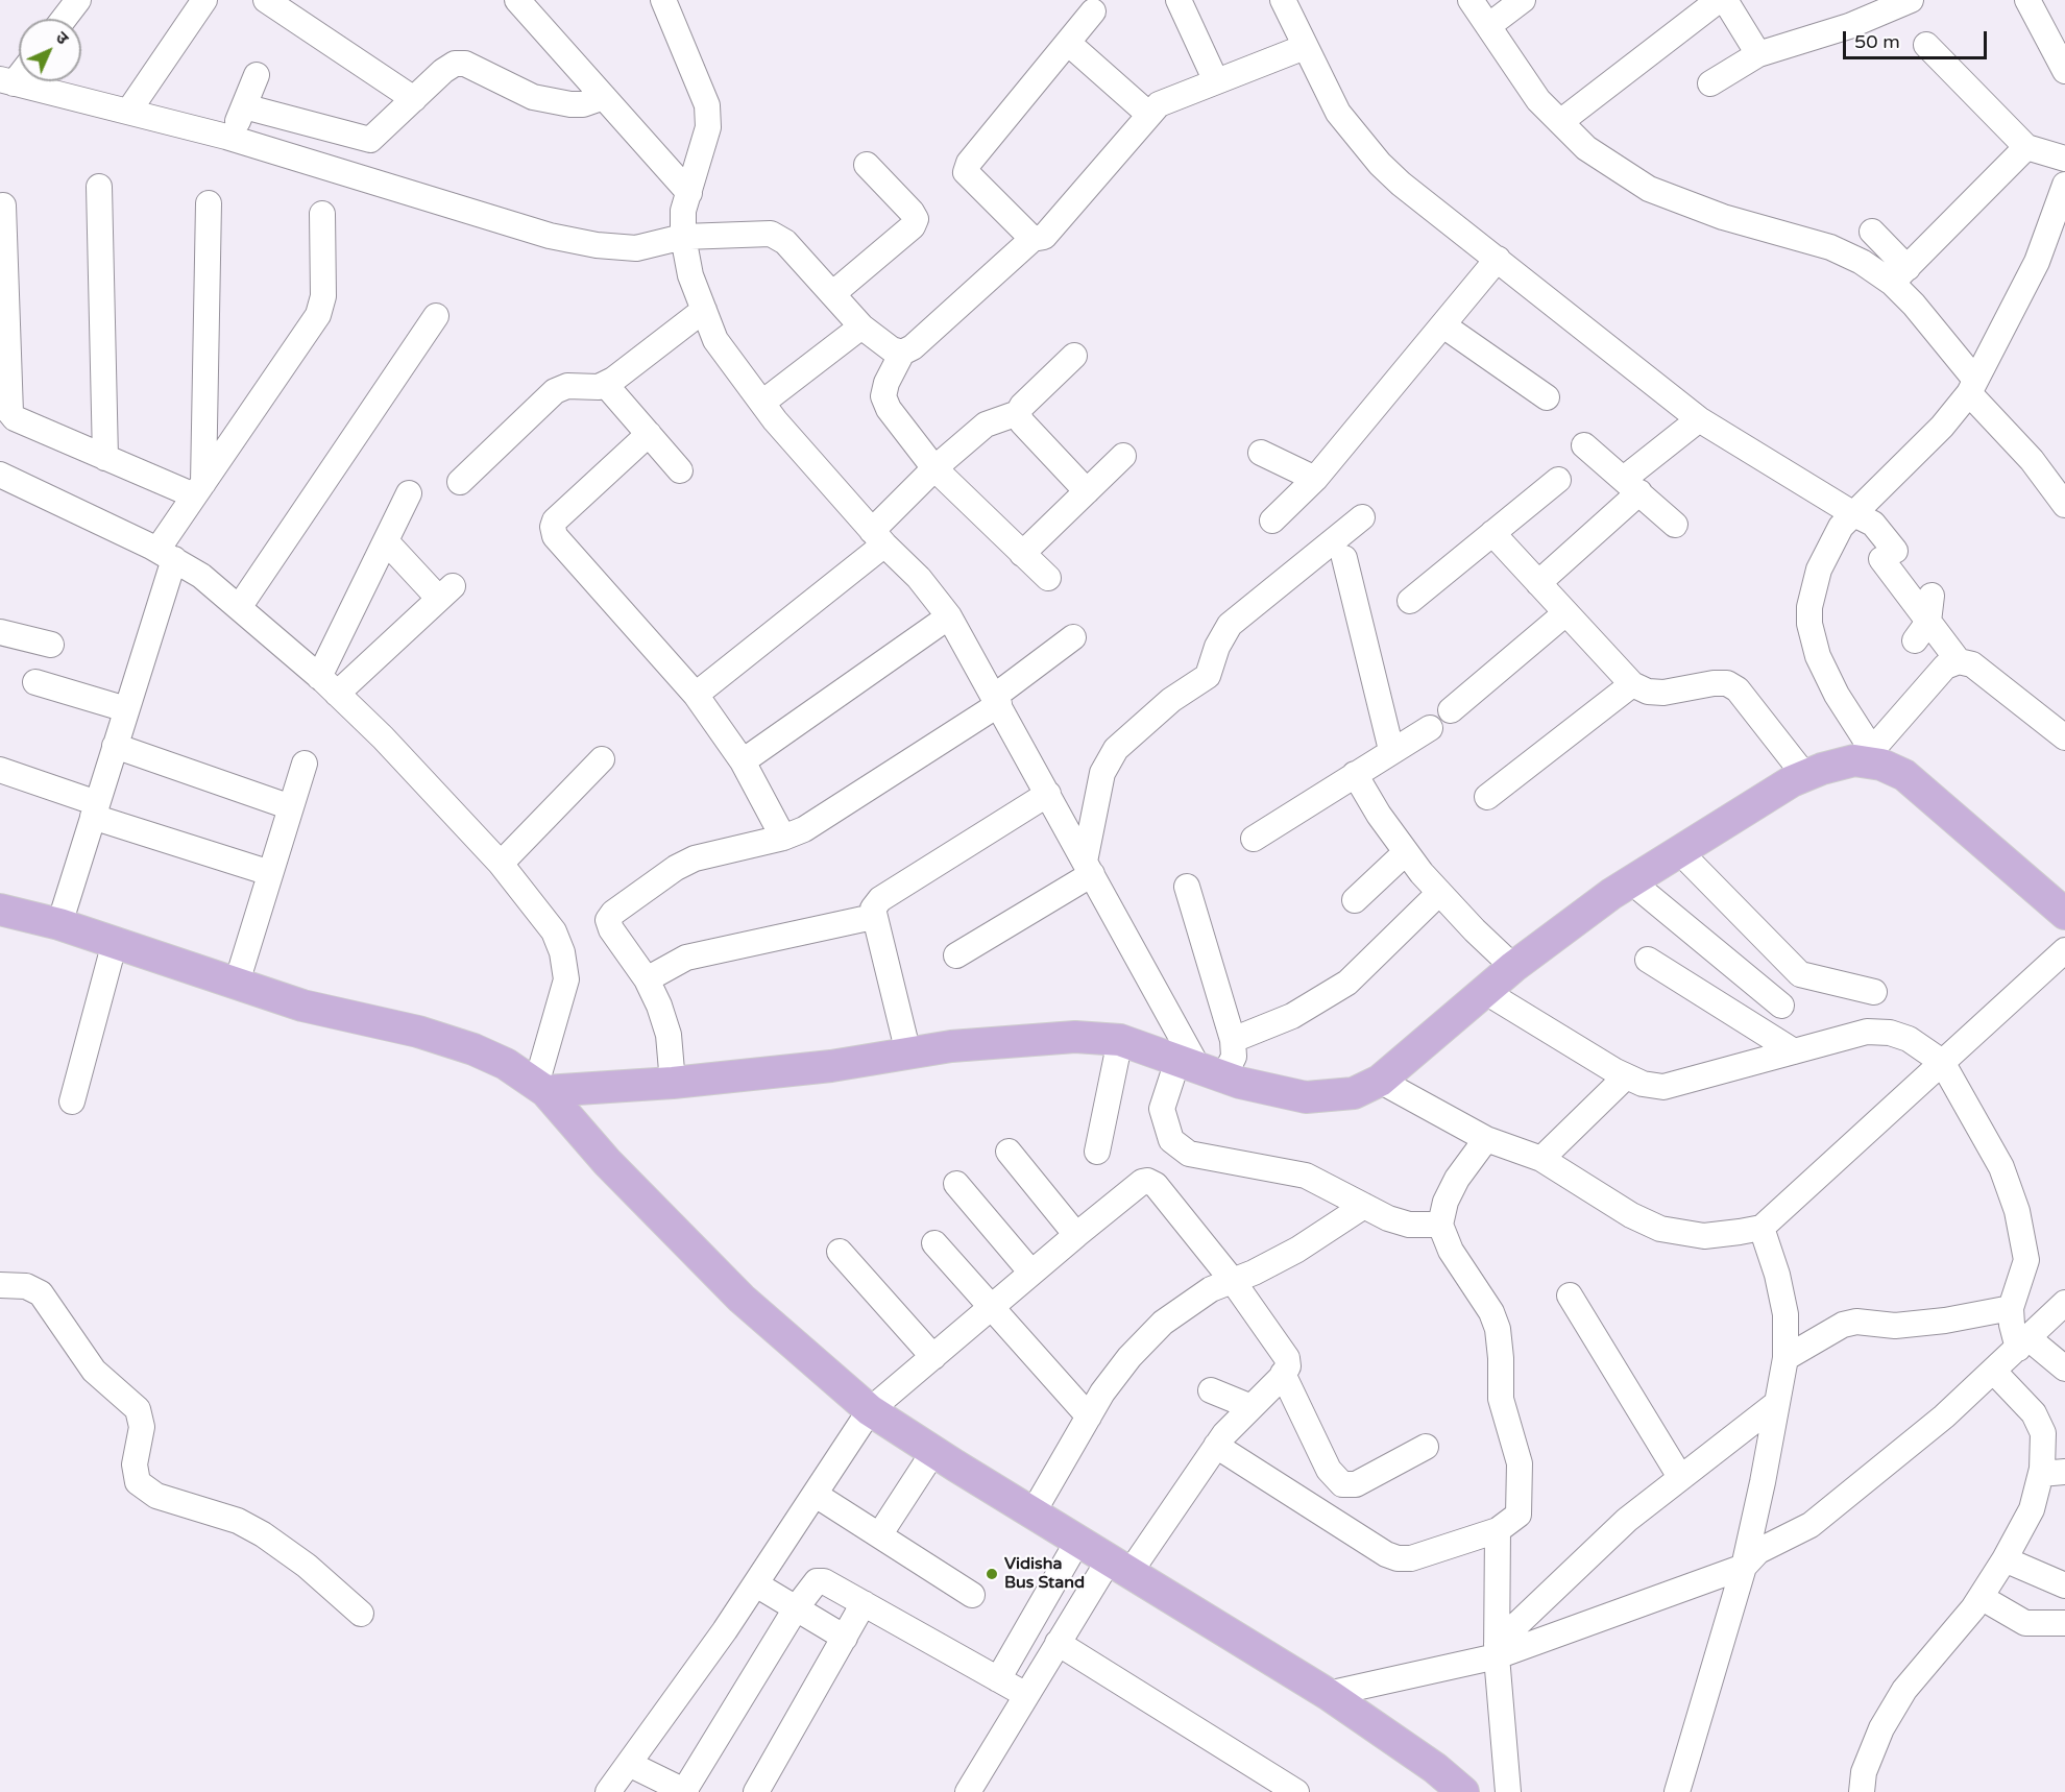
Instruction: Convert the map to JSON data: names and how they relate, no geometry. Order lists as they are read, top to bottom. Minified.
{"places":["Vidisha Bus Stand"],"scale_bar":"50 m","north":"top right"}
